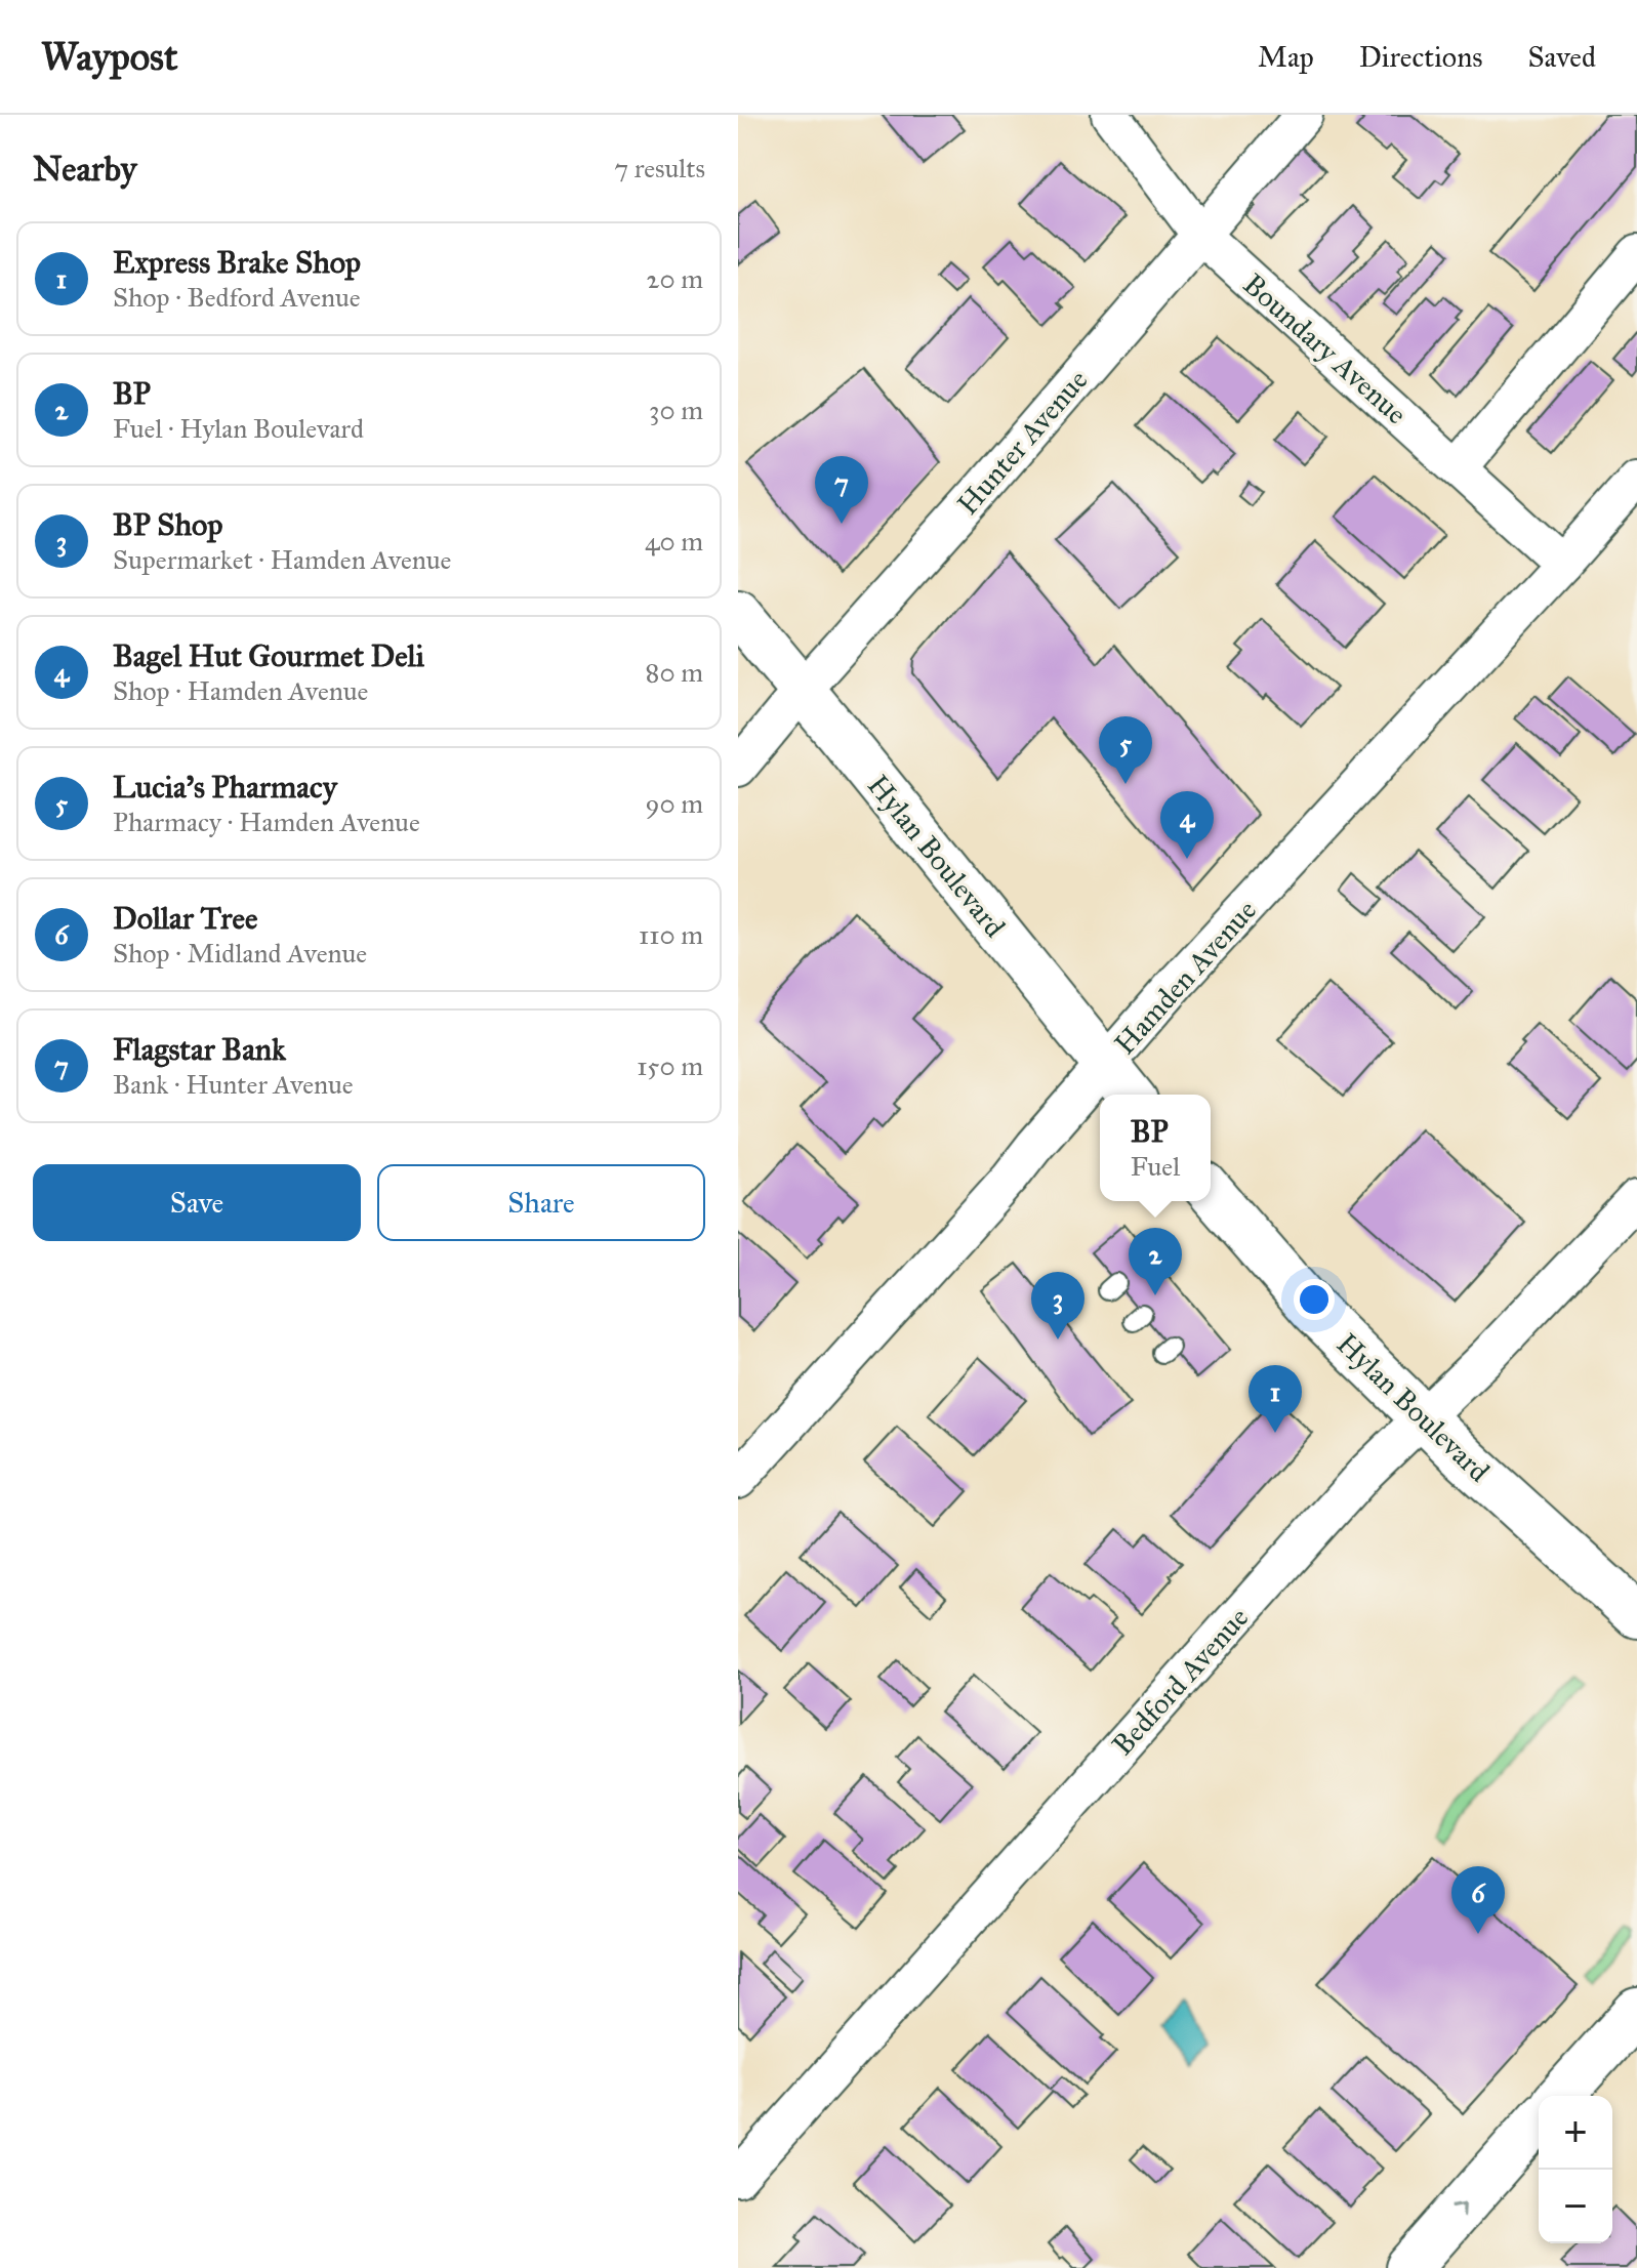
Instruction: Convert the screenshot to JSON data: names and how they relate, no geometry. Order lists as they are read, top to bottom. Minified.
{"streets":{"main road":["Hylan Boulevard"],"street":["Boundary Avenue","Hunter Avenue","Hamden Avenue","Bedford Avenue"]},"crossings":[["Boundary Avenue","Hunter Avenue"],["Boundary Avenue","Hamden Avenue"],["Hunter Avenue","Hylan Boulevard"],["Hylan Boulevard","Hamden Avenue"],["Hylan Boulevard","Bedford Avenue"]],"page":{"header":"Waypost","nav":["Map","Directions","Saved"],"heading":["Nearby","7 results"],"list":[{"mark":"1","name":"Express Brake Shop","note":"Shop · Bedford Avenue","value":"20 m"},{"mark":"2","name":"BP","note":"Fuel · Hylan Boulevard","value":"30 m"},{"mark":"3","name":"BP Shop","note":"Supermarket · Hamden Avenue","value":"40 m"},{"mark":"4","name":"Bagel Hut Gourmet Deli","note":"Shop · Hamden Avenue","value":"80 m"},{"mark":"5","name":"Lucia's Pharmacy","note":"Pharmacy · Hamden Avenue","value":"90 m"},{"mark":"6","name":"Dollar Tree","note":"Shop · Midland Avenue","value":"110 m"},{"mark":"7","name":"Flagstar Bank","note":"Bank · Hunter Avenue","value":"150 m"}],"pins":["7","5","4","2","3","1","6"],"popup":["BP","Fuel"],"buttons":["Save","Share"],"map_buttons":["+","−"]}}
